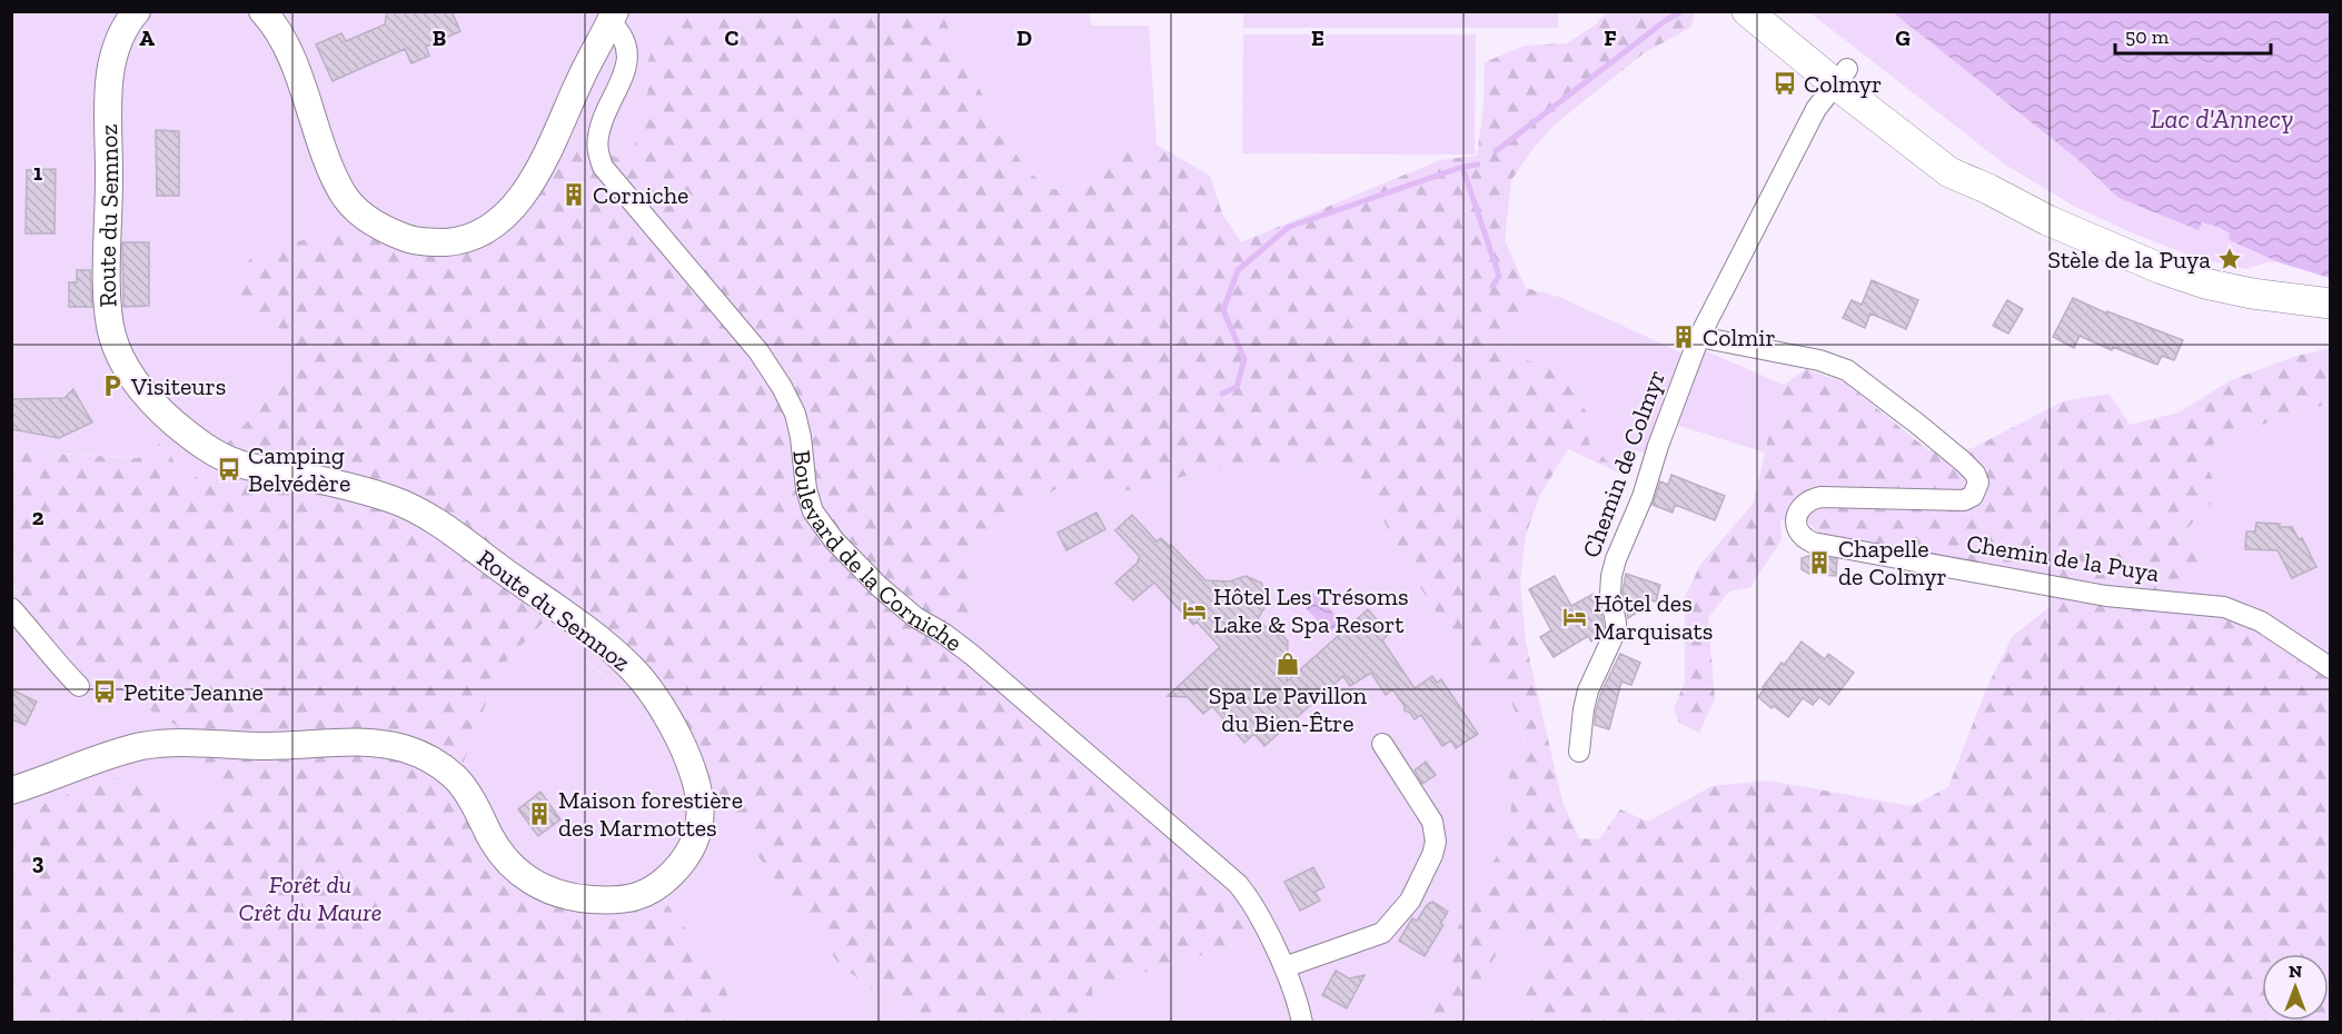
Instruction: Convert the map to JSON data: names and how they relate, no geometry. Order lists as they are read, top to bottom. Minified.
{"streets":{"main road":["Route du Semnoz"],"street":["Chemin de Colmyr","Boulevard de la Corniche","Chemin de la Puya"]},"crossings":[["Chemin de Colmyr","Chemin de la Puya"]],"water":["Lac d'Annecy"],"parks":["Forêt du Crêt du Maure"],"places":{"bus stop":["Colmyr","Camping Belvédère","Petite Jeanne"],"building":["Corniche","Colmir","Chapelle de Colmyr","Maison forestière des Marmottes"],"place":["Stèle de la Puya"],"parking":["Visiteurs"],"hotel":["Hôtel Les Trésoms Lake & Spa Resort","Hôtel des Marquisats"],"shop":["Spa Le Pavillon du Bien-Être"]},"scale_bar":"50 m","north":"top","grid":{"columns":["A","B","C","D","E","F","G"],"rows":["1","2","3"]}}
